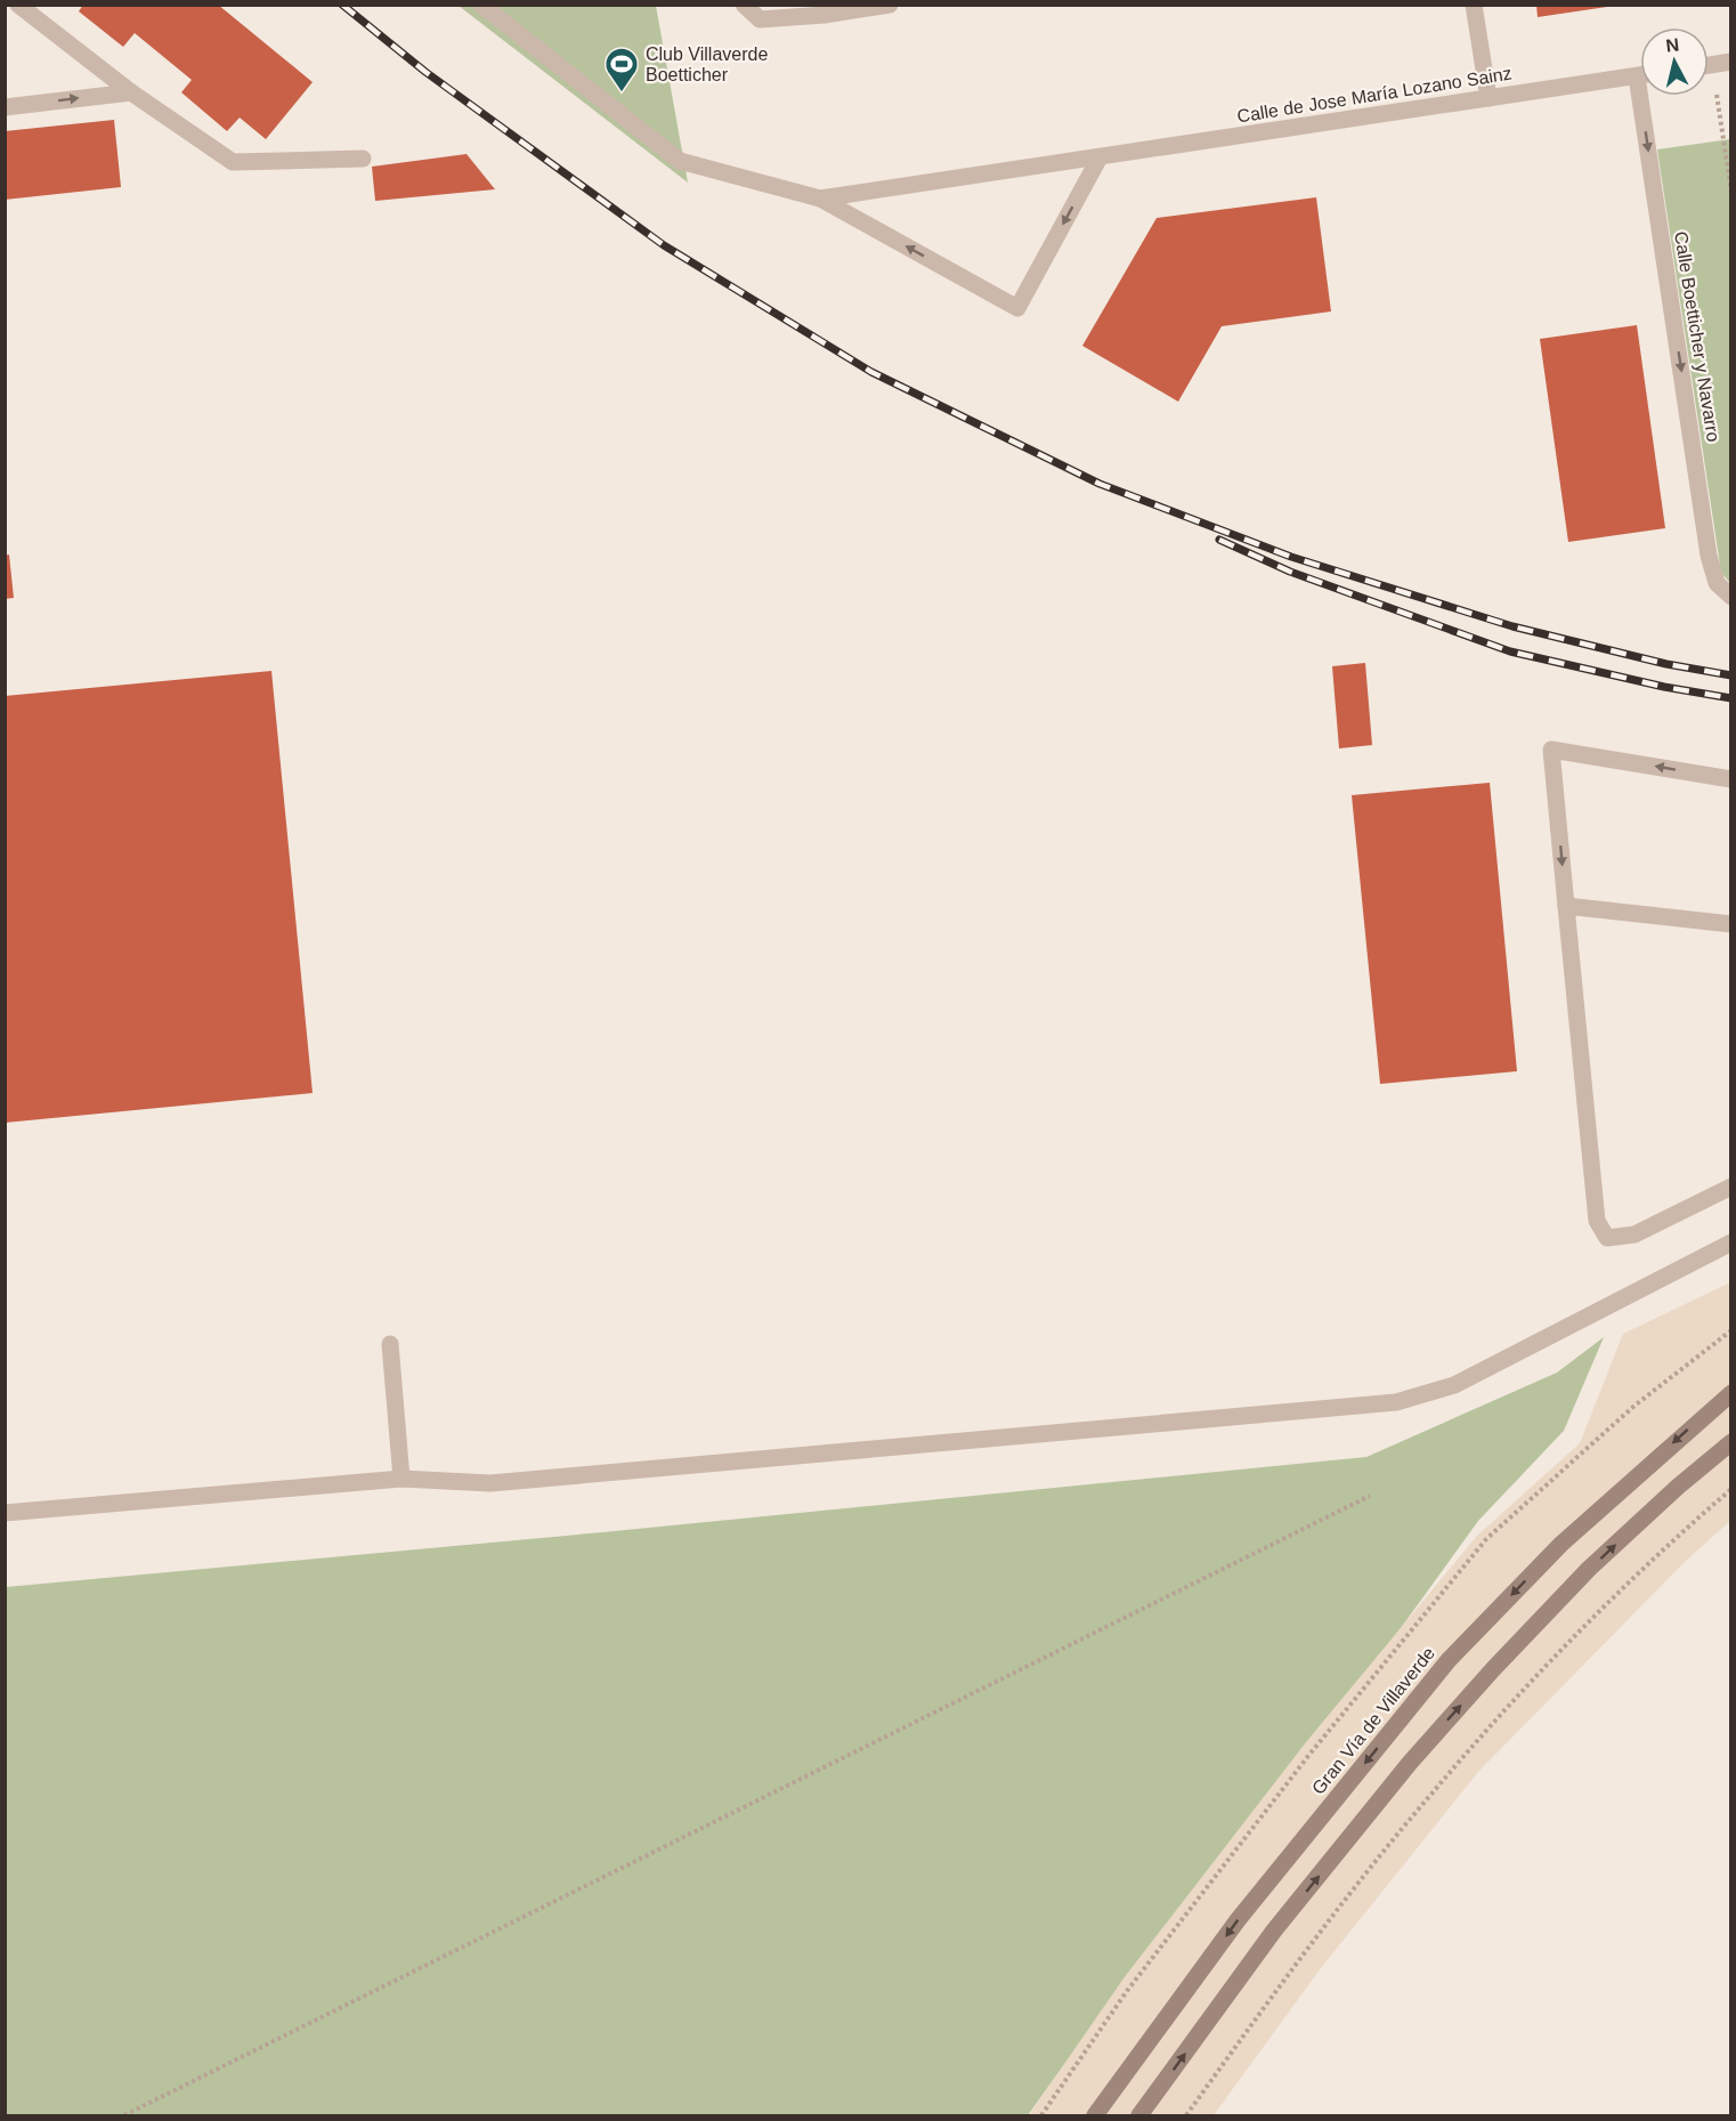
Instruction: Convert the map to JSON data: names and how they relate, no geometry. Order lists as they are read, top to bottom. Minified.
{"streets":{"street":["Calle de Jose María Lozano Sainz","Calle Boetticher y Navarro","Gran Vía de Villaverde"]},"one_way":["Calle Boetticher y Navarro"],"places":{"sports":["Club Villaverde Boetticher"]},"north":"top"}
